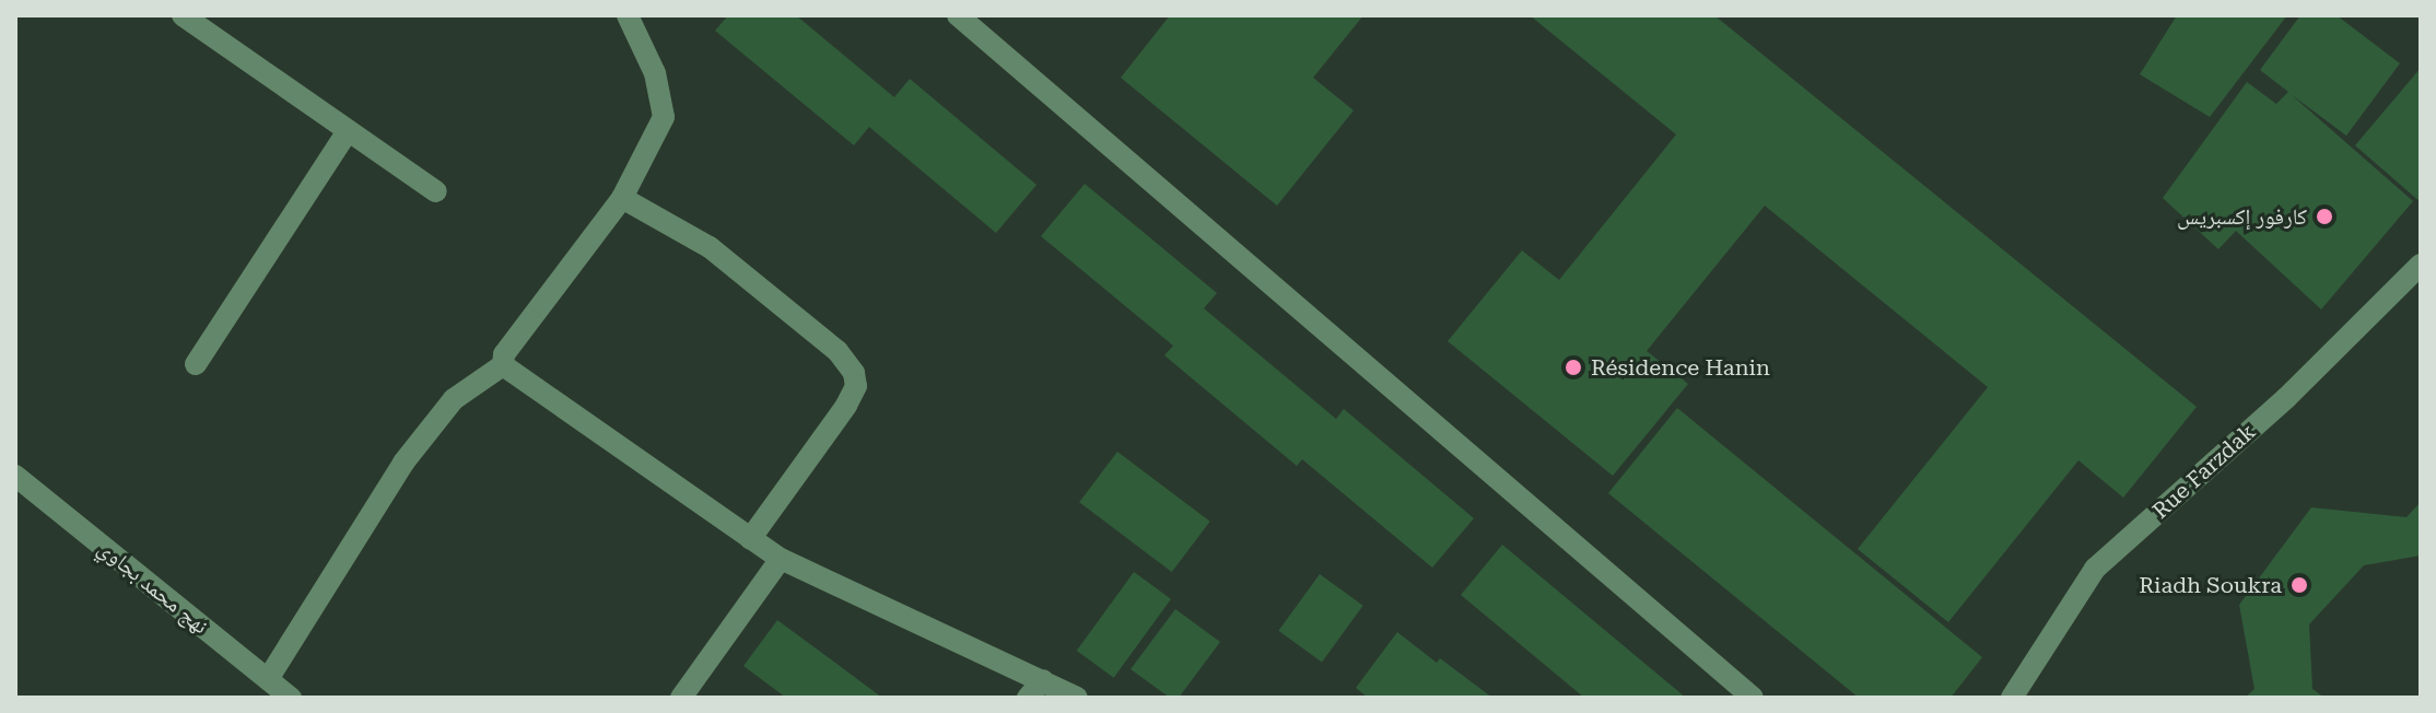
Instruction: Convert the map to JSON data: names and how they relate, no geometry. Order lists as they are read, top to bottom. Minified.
{"streets":{"street":["Rue Farzdak","نهج محمد بجاوي"]},"places":["كارفور إكسبريس","Résidence Hanin","Riadh Soukra"]}
